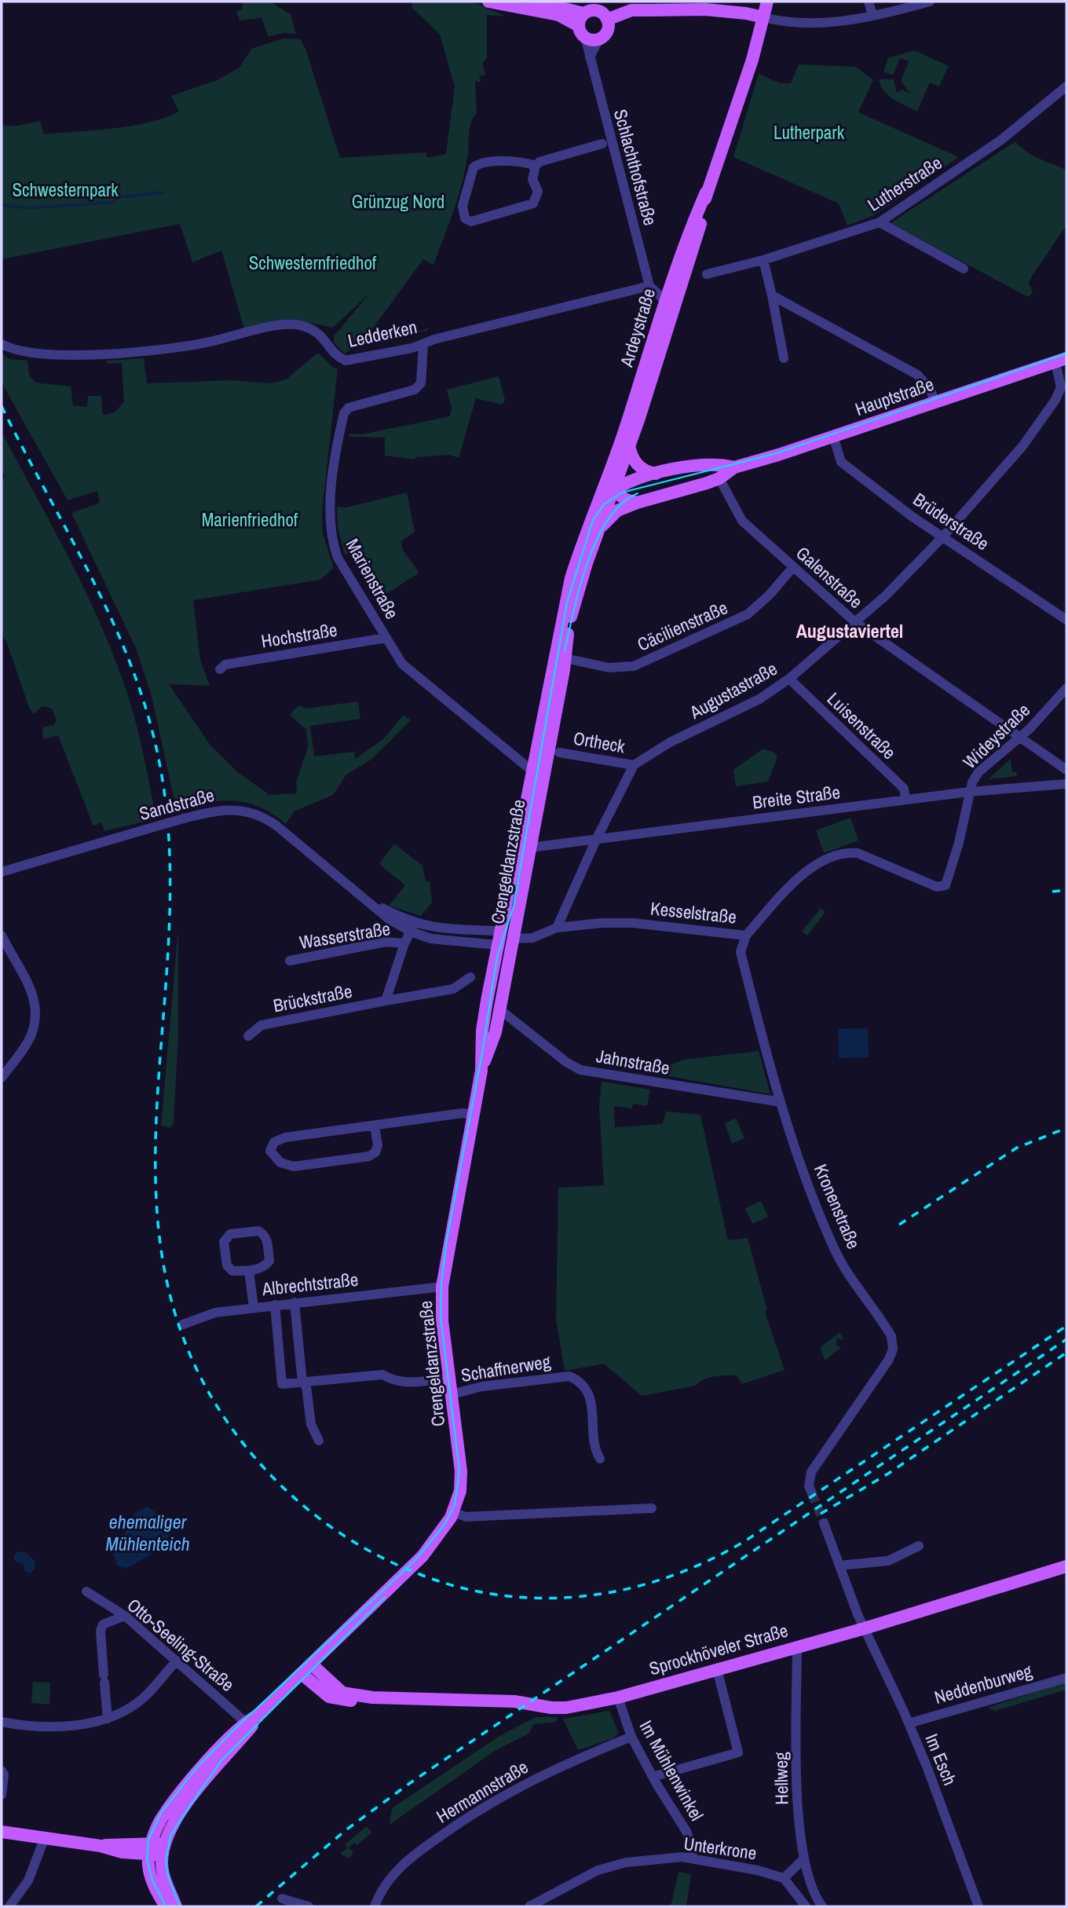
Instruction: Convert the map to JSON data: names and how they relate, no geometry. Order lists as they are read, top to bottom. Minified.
{"streets":{"main road":["Ardeystraße","Hauptstraße","Crengeldanzstraße","Sprockhöveler Straße"],"street":["Schlachthofstraße","Lutherstraße","Ledderken","Brüderstraße","Galenstraße","Marienstraße","Cäcilienstraße","Hochstraße","Augustastraße","Luisenstraße","Wideystraße","Ortheck","Breite Straße","Sandstraße","Kesselstraße","Wasserstraße","Brückstraße","Jahnstraße","Kronenstraße","Albrechtstraße","Schaffnerweg","Otto-Seeling-Straße","Neddenburweg","Im Esch","Im Mühlenwinkel","Hellweg","Hermannstraße","Unterkrone"]},"crossings":[["Schlachthofstraße","Ledderken"],["Ardeystraße","Hauptstraße"],["Ardeystraße","Crengeldanzstraße"],["Ledderken","Marienstraße"],["Hauptstraße","Brüderstraße"],["Hauptstraße","Galenstraße"],["Hauptstraße","Augustastraße"],["Hauptstraße","Crengeldanzstraße"],["Brüderstraße","Augustastraße"],["Galenstraße","Cäcilienstraße"],["Galenstraße","Augustastraße"],["Galenstraße","Wideystraße"],["Marienstraße","Hochstraße"],["Marienstraße","Crengeldanzstraße"],["Cäcilienstraße","Crengeldanzstraße"],["Augustastraße","Luisenstraße"],["Augustastraße","Ortheck"],["Luisenstraße","Breite Straße"],["Wideystraße","Breite Straße"],["Wideystraße","Kesselstraße"],["Breite Straße","Crengeldanzstraße"],["Sandstraße","Crengeldanzstraße"],["Crengeldanzstraße","Jahnstraße"],["Crengeldanzstraße","Albrechtstraße"],["Crengeldanzstraße","Schaffnerweg"],["Crengeldanzstraße","Otto-Seeling-Straße"],["Crengeldanzstraße","Sprockhöveler Straße"],["Kesselstraße","Kronenstraße"],["Jahnstraße","Kronenstraße"],["Sprockhöveler Straße","Im Esch"],["Sprockhöveler Straße","Im Mühlenwinkel"],["Sprockhöveler Straße","Hellweg"],["Neddenburweg","Im Esch"],["Im Mühlenwinkel","Hermannstraße"],["Im Mühlenwinkel","Unterkrone"]],"districts":["Augustaviertel"],"water":["ehemaliger Mühlenteich"],"parks":["Lutherpark","Schwesternpark","Grünzug Nord","Schwesternfriedhof","Marienfriedhof"]}
